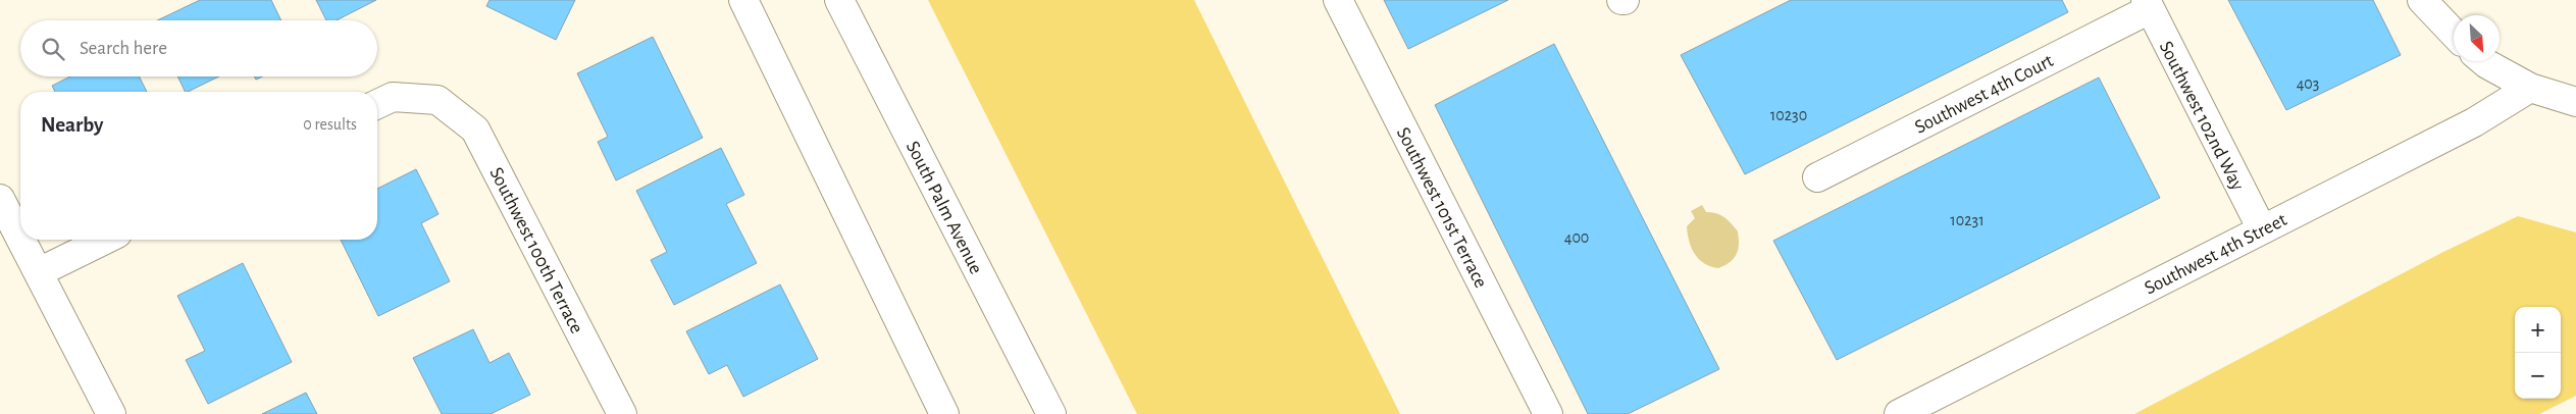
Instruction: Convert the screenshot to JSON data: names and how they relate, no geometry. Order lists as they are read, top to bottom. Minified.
{"streets":{"street":["Southwest 4th Court","Southwest 102nd Way","South Palm Avenue","Southwest 101st Terrace","Southwest 100th Terrace","Southwest 4th Street"]},"crossings":[["Southwest 4th Court","Southwest 102nd Way"],["Southwest 102nd Way","Southwest 4th Street"]],"house_numbers":["403","10230","10231","400"],"north":"bottom right","page":{"search":"Search here","heading":["Nearby","0 results"],"map_buttons":["+","−"]}}
